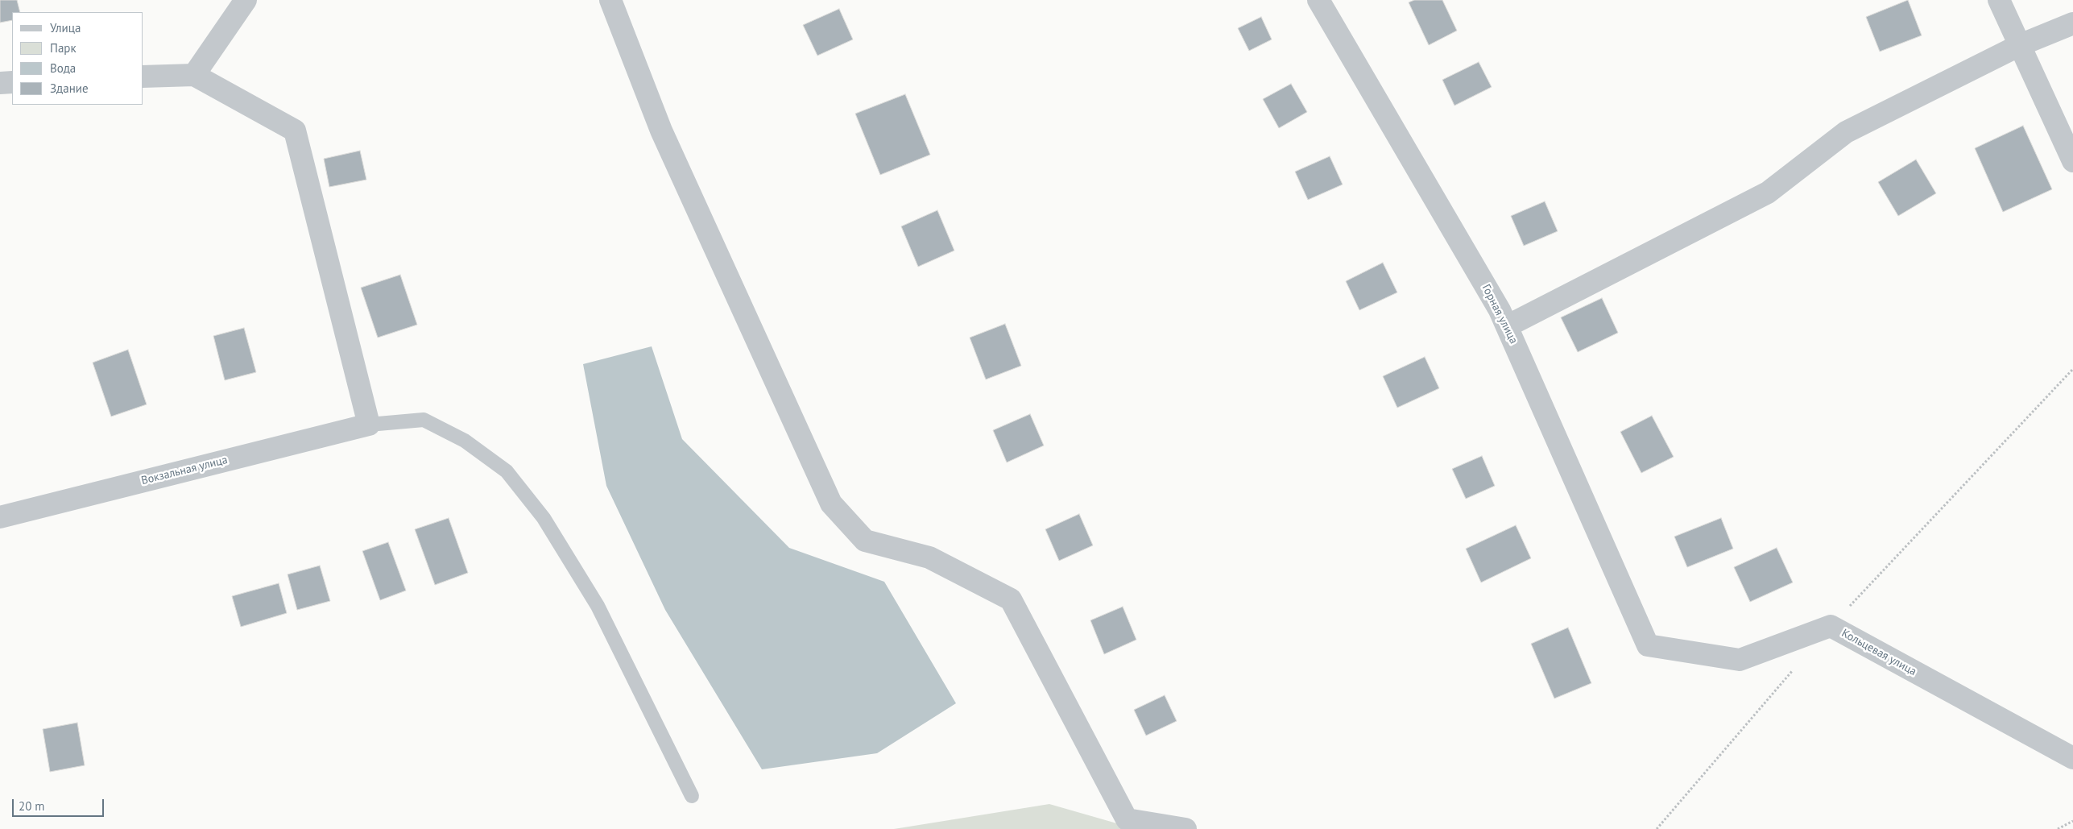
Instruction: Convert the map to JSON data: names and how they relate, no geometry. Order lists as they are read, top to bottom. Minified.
{"streets":{"street":["Горная улица","Вокзальная улица","Кольцевая улица"]},"crossings":[["Горная улица","Кольцевая улица"]],"legend":["Улица","Парк","Вода","Здание"],"scale_bar":"20 m"}
